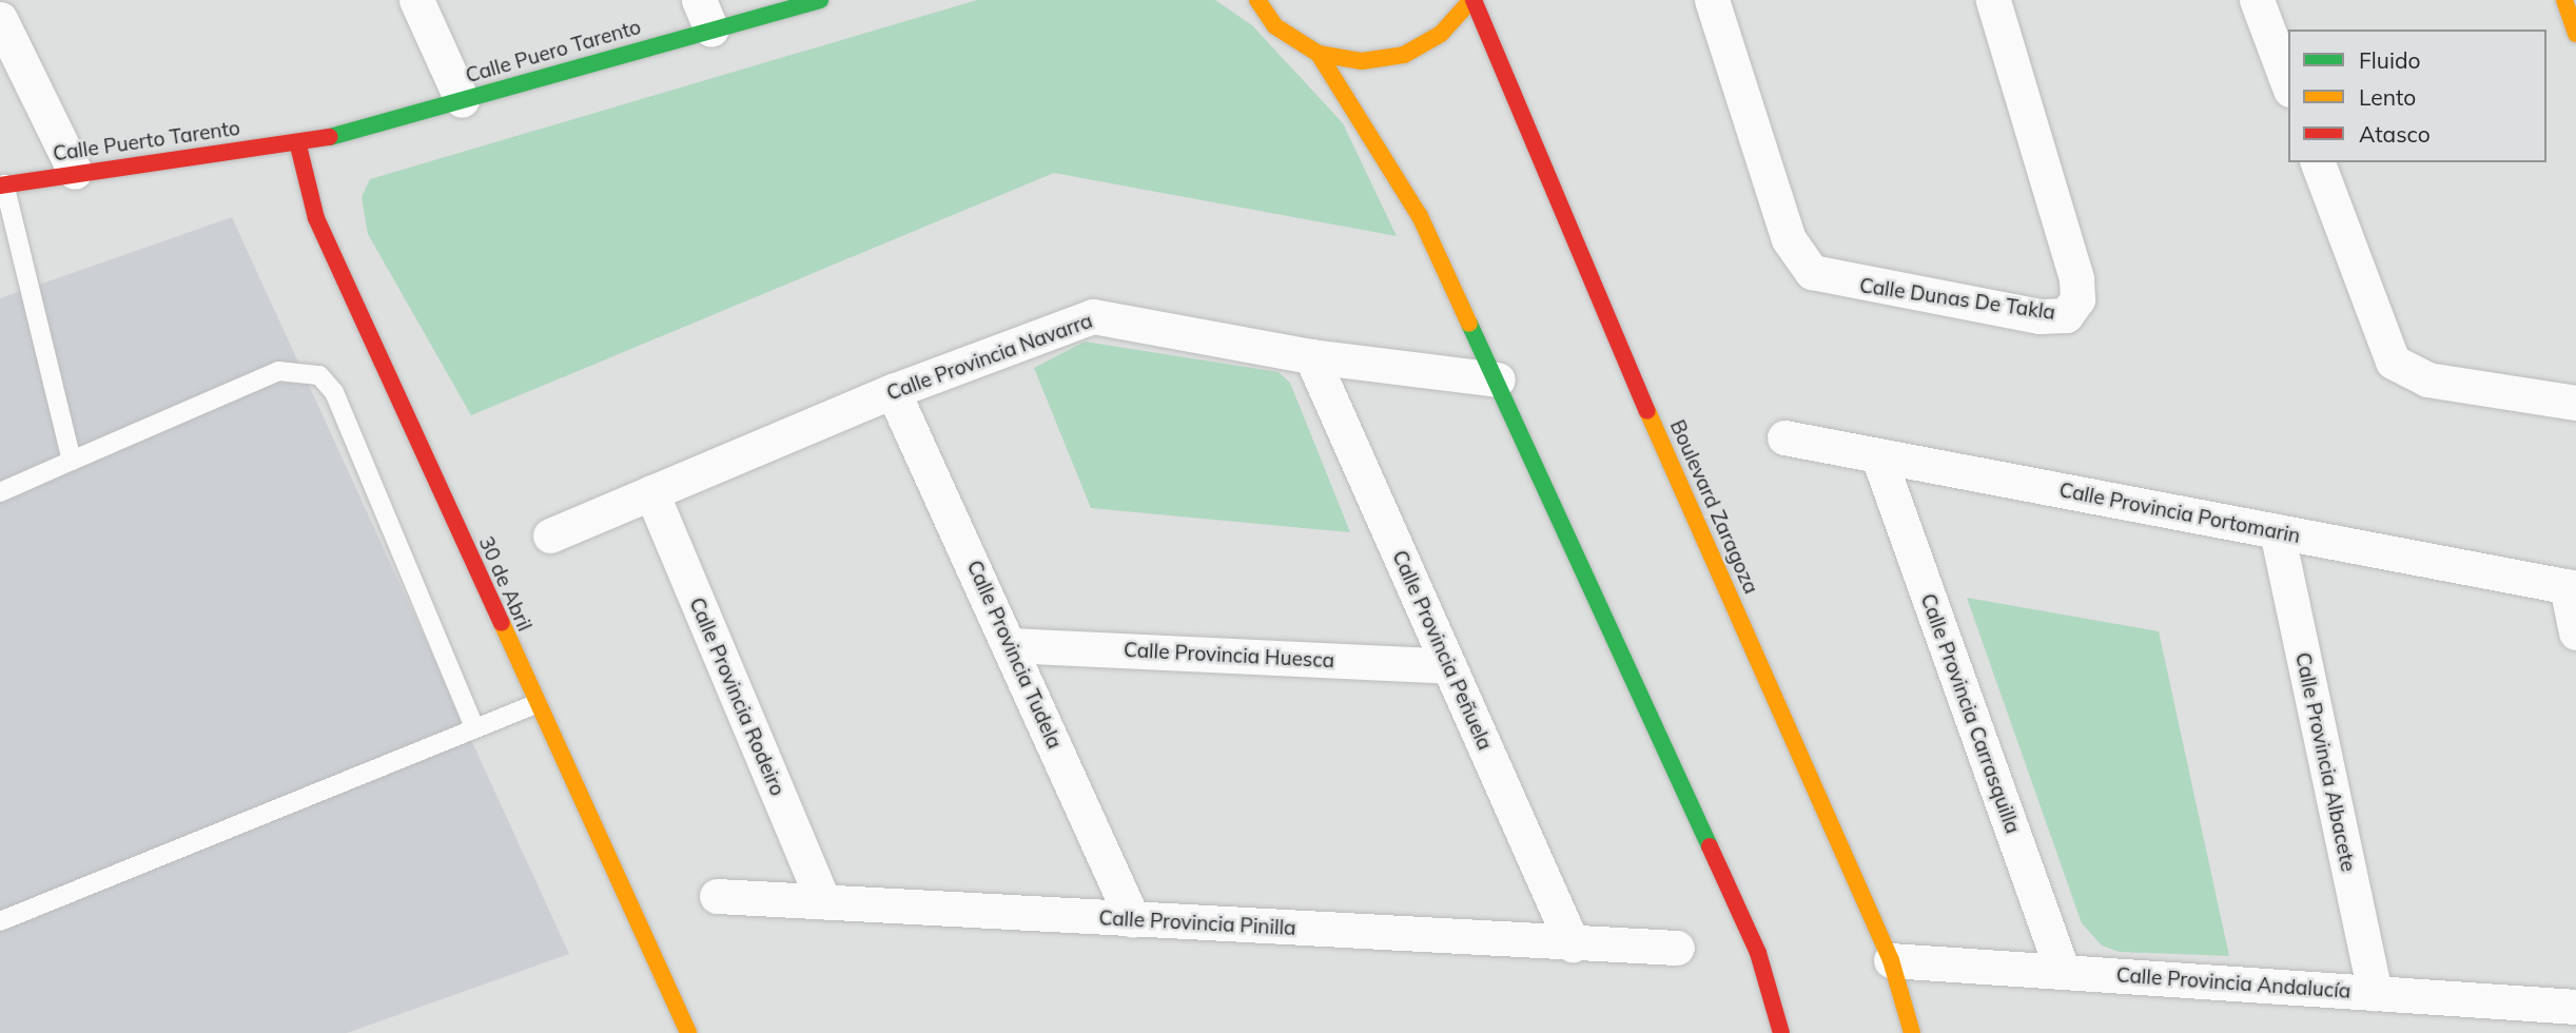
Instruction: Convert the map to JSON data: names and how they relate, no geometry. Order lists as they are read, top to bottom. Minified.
{"streets":{"street":["Calle Puero Tarento","Calle Puerto Tarento","Calle Dunas De Takla","Calle Provincia Navarra","Boulevard Zaragoza","Calle Provincia Portomarin","30 de Abril","Calle Provincia Peñuela","Calle Provincia Tudela","Calle Provincia Huesca","Calle Provincia Rodeiro","Calle Provincia Carrasquilla","Calle Provincia Albacete","Calle Provincia Pinilla","Calle Provincia Andalucía"]},"crossings":[["Calle Puero Tarento","Calle Puerto Tarento"],["Calle Puero Tarento","30 de Abril"],["Calle Puerto Tarento","30 de Abril"],["Calle Provincia Navarra","Calle Provincia Peñuela"],["Calle Provincia Navarra","Calle Provincia Tudela"],["Calle Provincia Navarra","Calle Provincia Rodeiro"],["Boulevard Zaragoza","Calle Provincia Andalucía"],["Calle Provincia Portomarin","Calle Provincia Carrasquilla"],["Calle Provincia Portomarin","Calle Provincia Albacete"],["Calle Provincia Peñuela","Calle Provincia Huesca"],["Calle Provincia Peñuela","Calle Provincia Pinilla"],["Calle Provincia Tudela","Calle Provincia Huesca"],["Calle Provincia Tudela","Calle Provincia Pinilla"],["Calle Provincia Rodeiro","Calle Provincia Pinilla"],["Calle Provincia Carrasquilla","Calle Provincia Andalucía"],["Calle Provincia Albacete","Calle Provincia Andalucía"]],"legend":["Fluido","Lento","Atasco"]}
